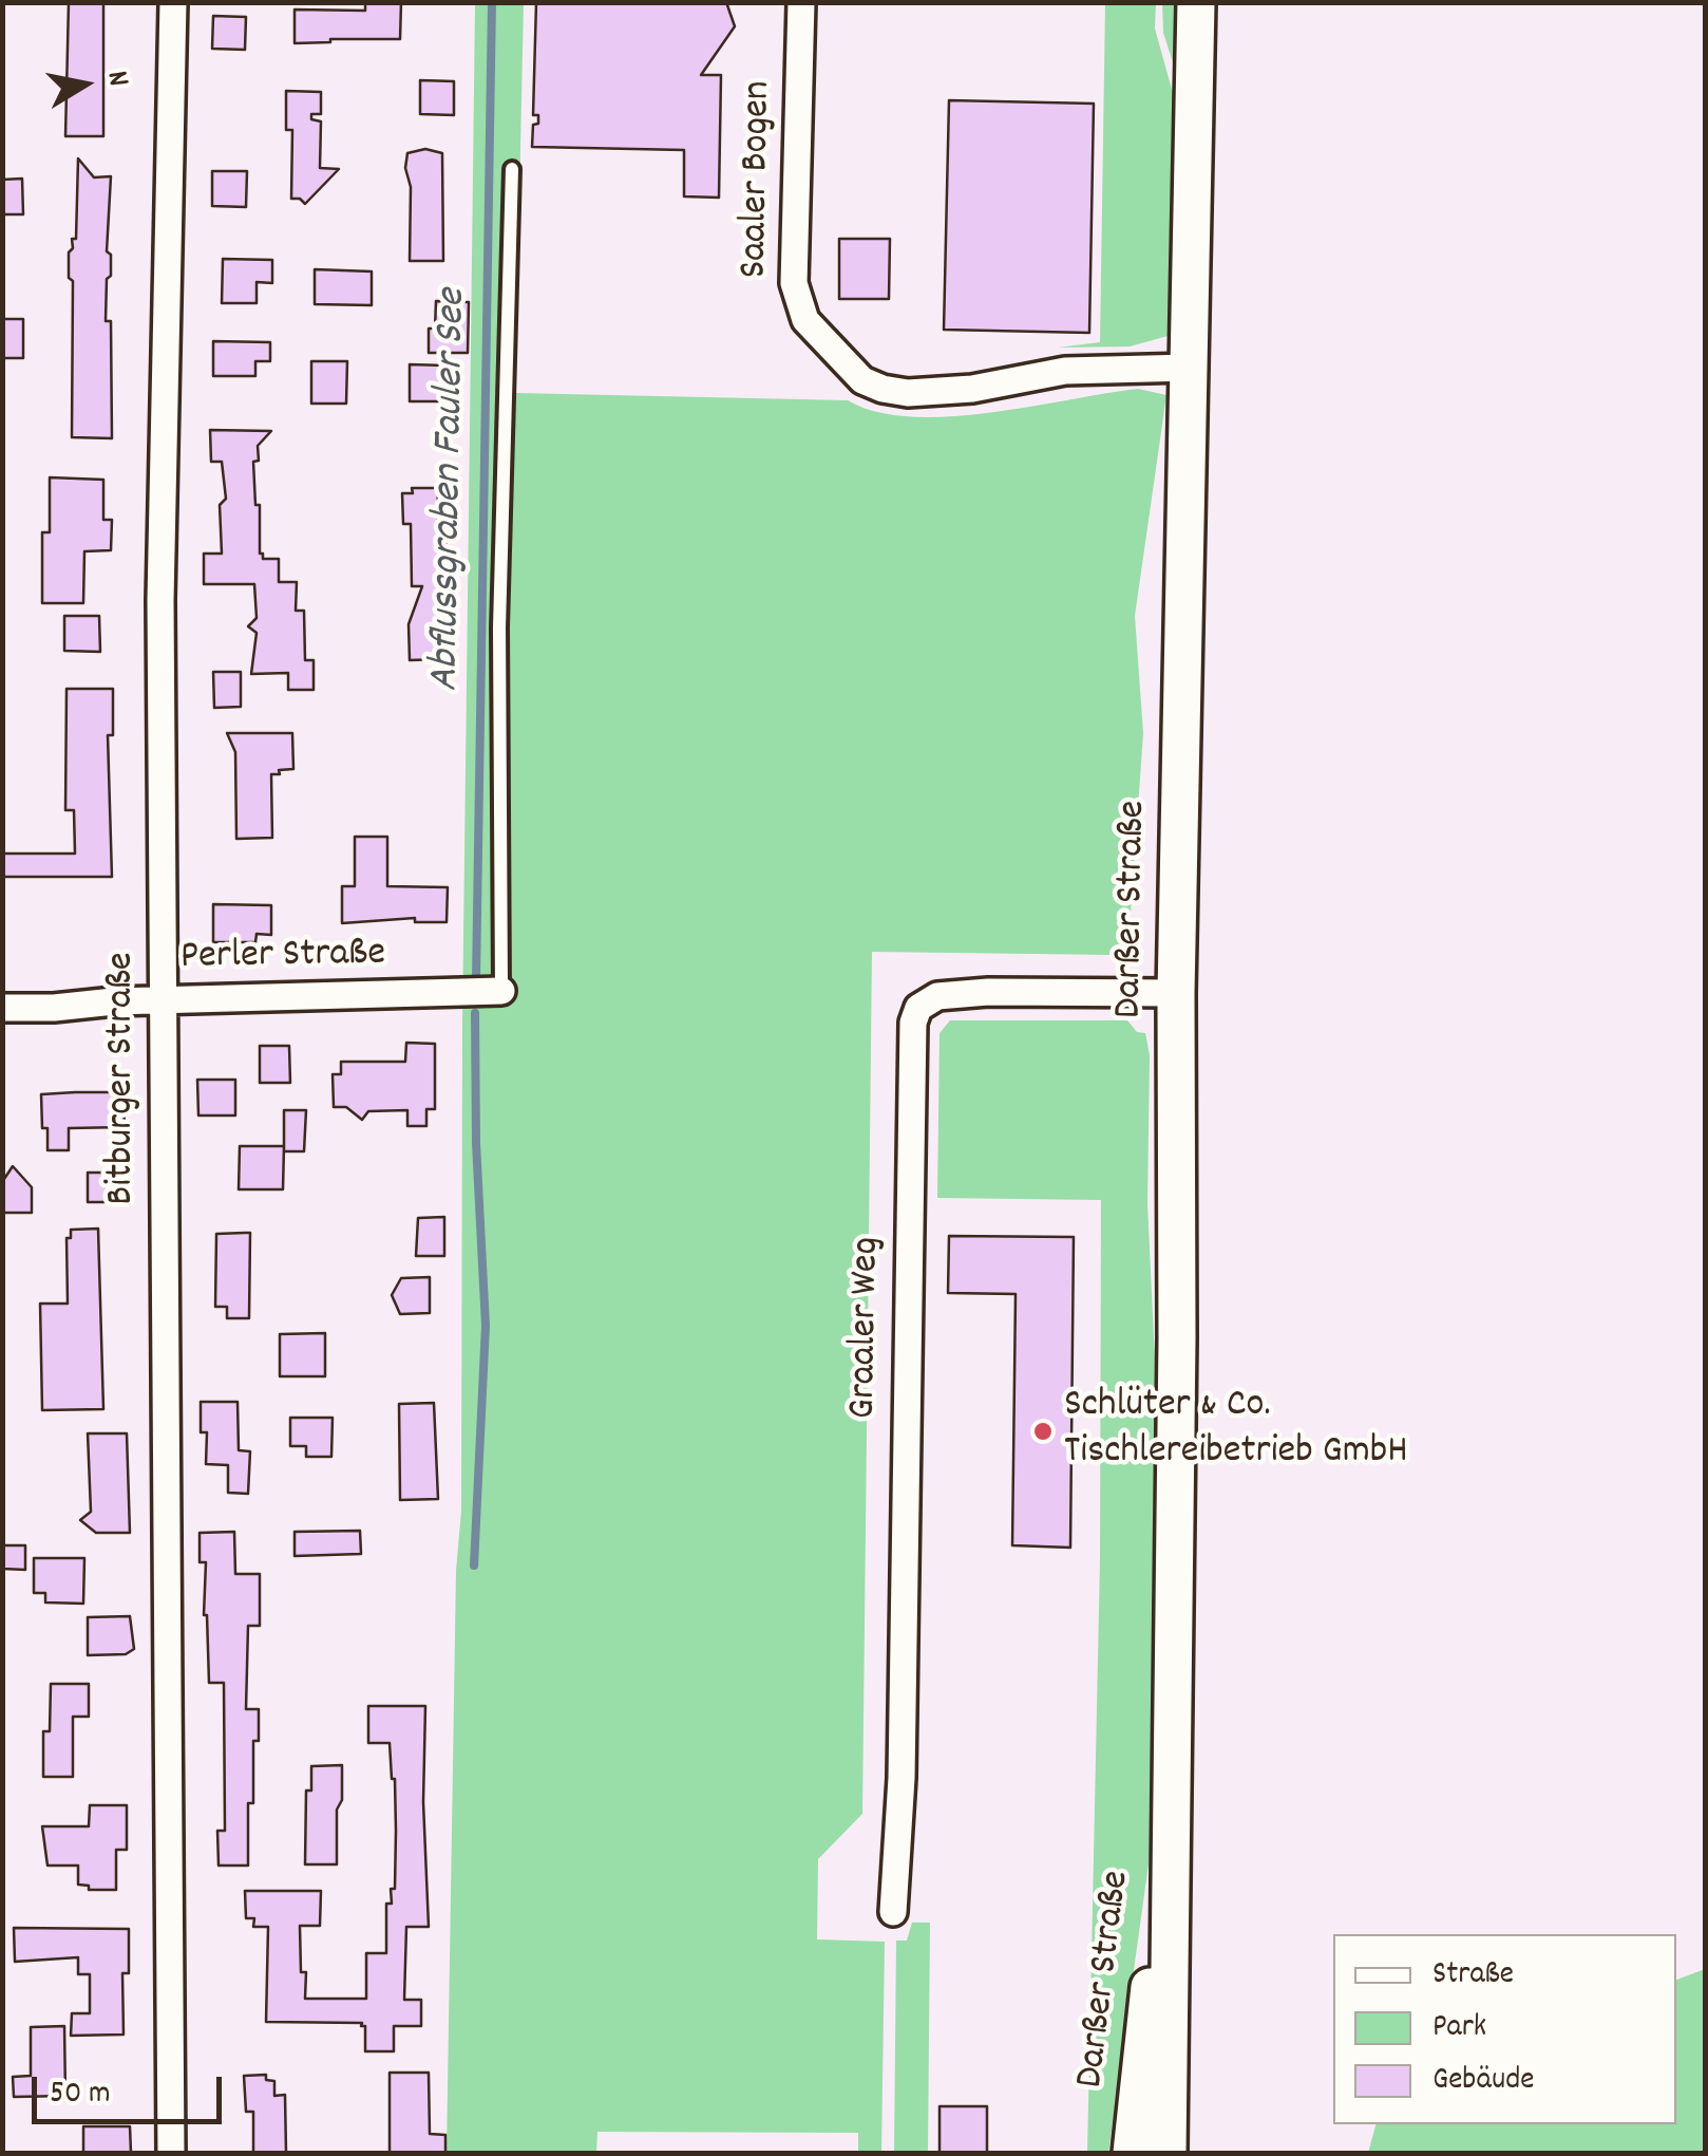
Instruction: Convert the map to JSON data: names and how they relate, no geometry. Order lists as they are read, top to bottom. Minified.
{"streets":{"main road":["Darßer Straße"],"street":["Saaler Bogen","Perler Straße","Bitburger Straße","Graaler Weg"]},"crossings":[["Saaler Bogen","Darßer Straße"],["Darßer Straße","Graaler Weg"],["Perler Straße","Bitburger Straße"]],"water":["Abflussgraben Fauler See"],"places":["Schlüter & Co. Tischlereibetrieb GmbH"],"legend":["Straße","Park","Gebäude"],"scale_bar":"50 m","north":"right"}
